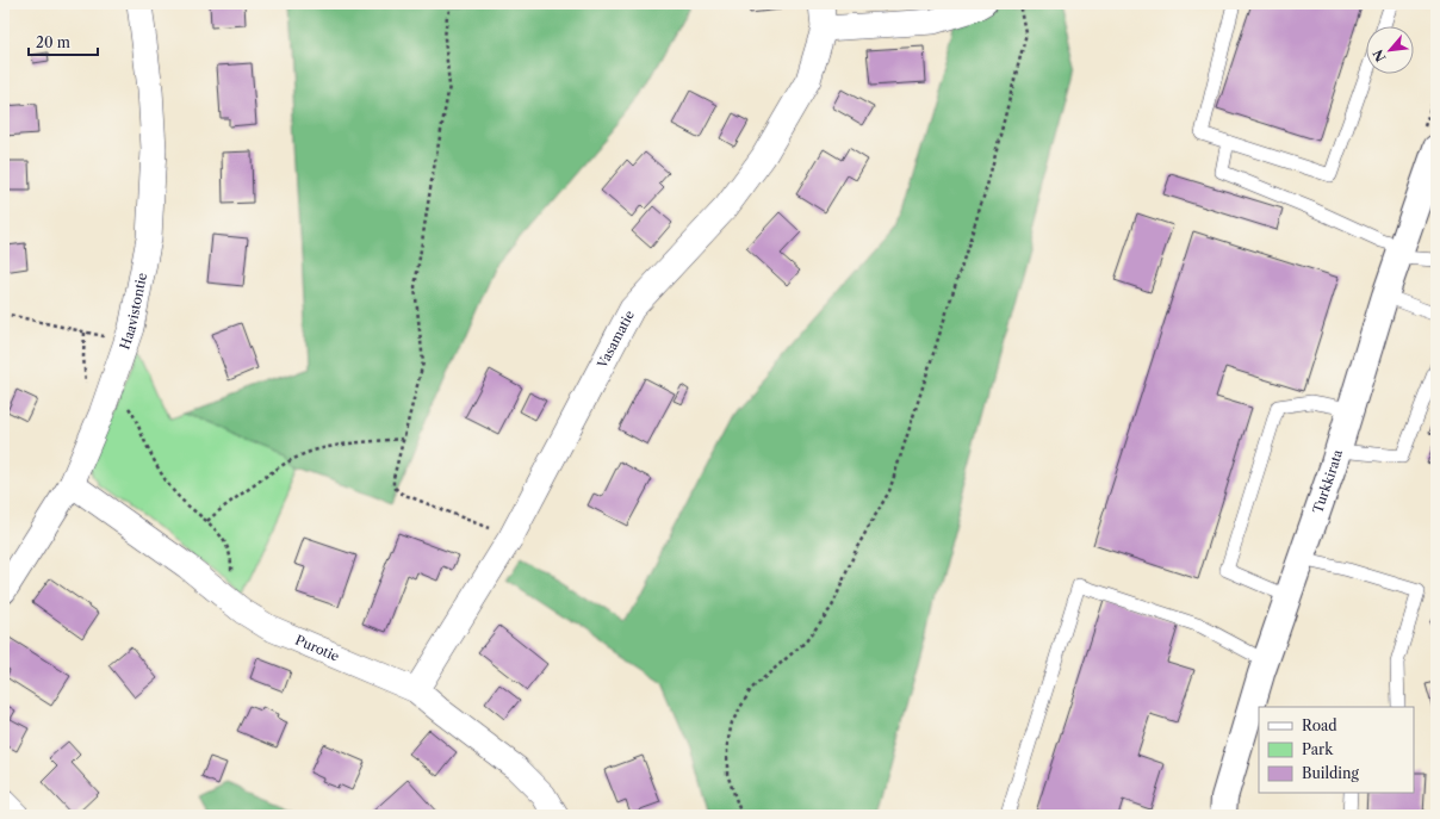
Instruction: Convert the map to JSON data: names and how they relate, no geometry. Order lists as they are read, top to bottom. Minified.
{"streets":{"main road":["Turkkirata"],"street":["Haavistontie","Vasamatie","Purotie"]},"crossings":[["Haavistontie","Purotie"],["Vasamatie","Purotie"]],"legend":["Road","Park","Building"],"scale_bar":"20 m","north":"bottom left"}
